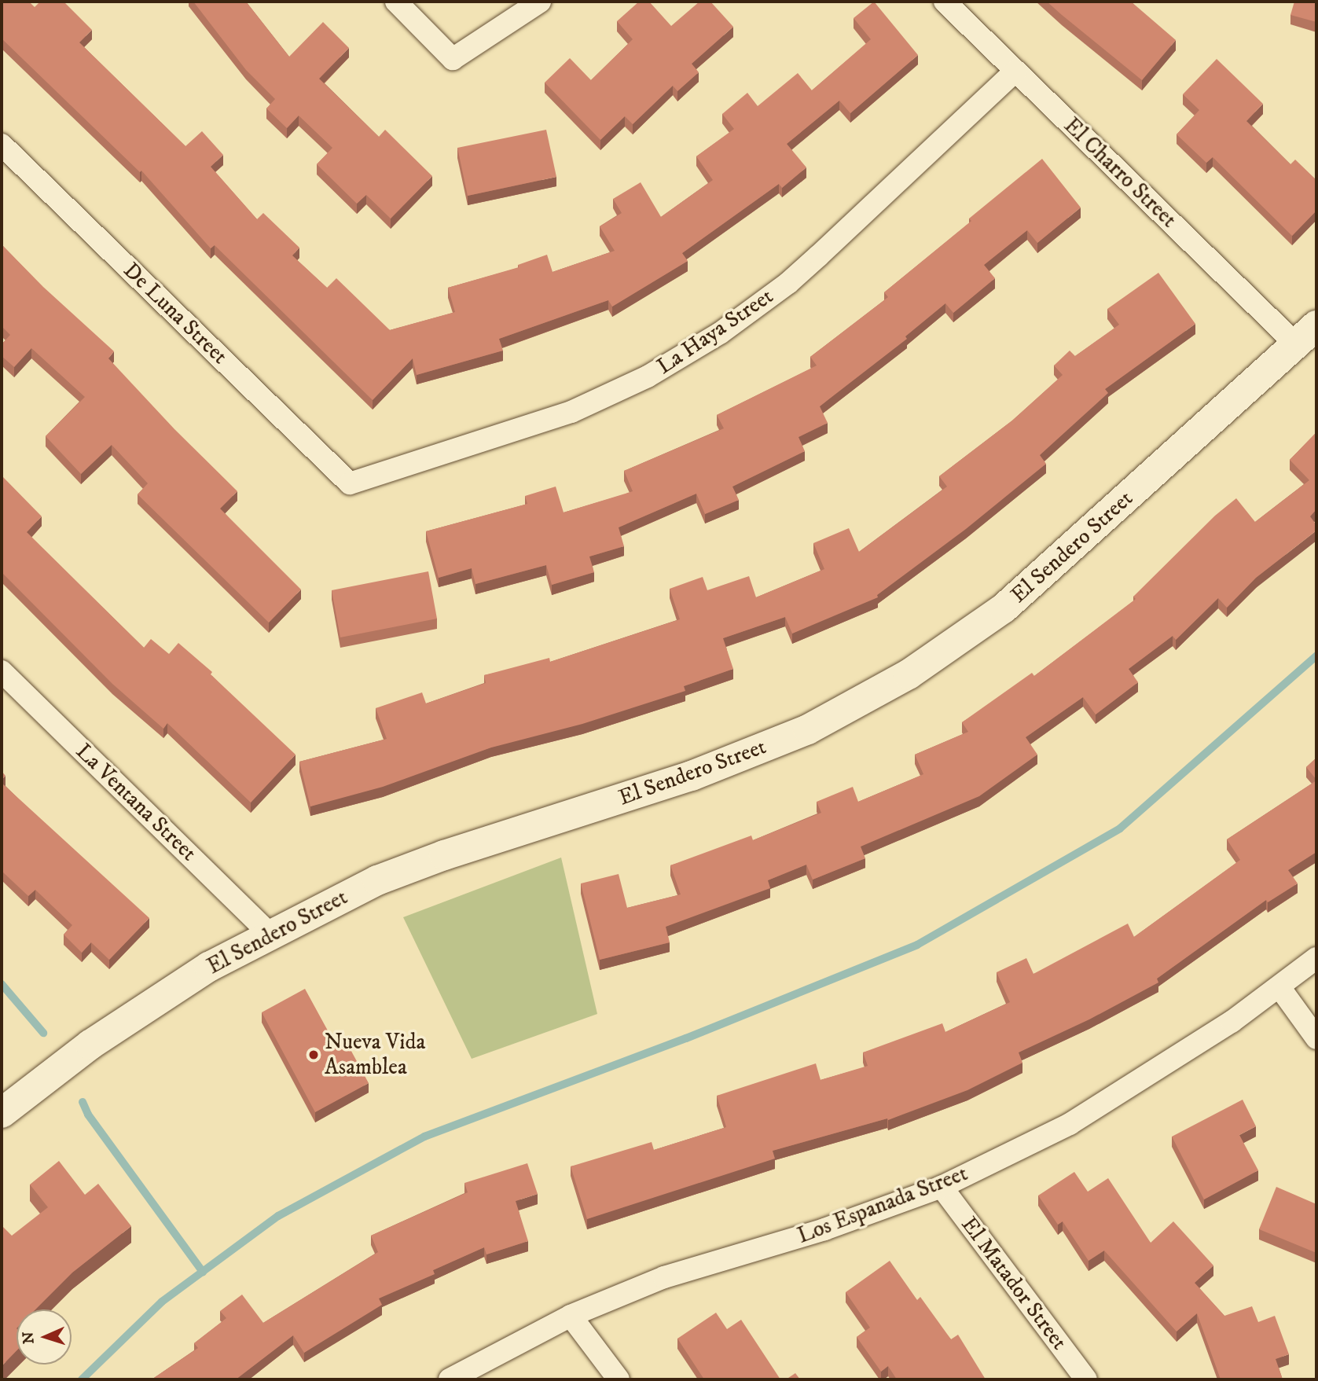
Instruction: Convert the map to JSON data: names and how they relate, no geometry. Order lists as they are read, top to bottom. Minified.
{"streets":{"street":["El Charro Street","De Luna Street","La Haya Street","El Sendero Street","La Ventana Street","Los Espanada Street","El Matador Street"]},"crossings":[["El Charro Street","La Haya Street"],["El Charro Street","El Sendero Street"],["De Luna Street","La Haya Street"],["El Sendero Street","La Ventana Street"],["Los Espanada Street","El Matador Street"]],"places":["Nueva Vida Asamblea"],"north":"left"}
